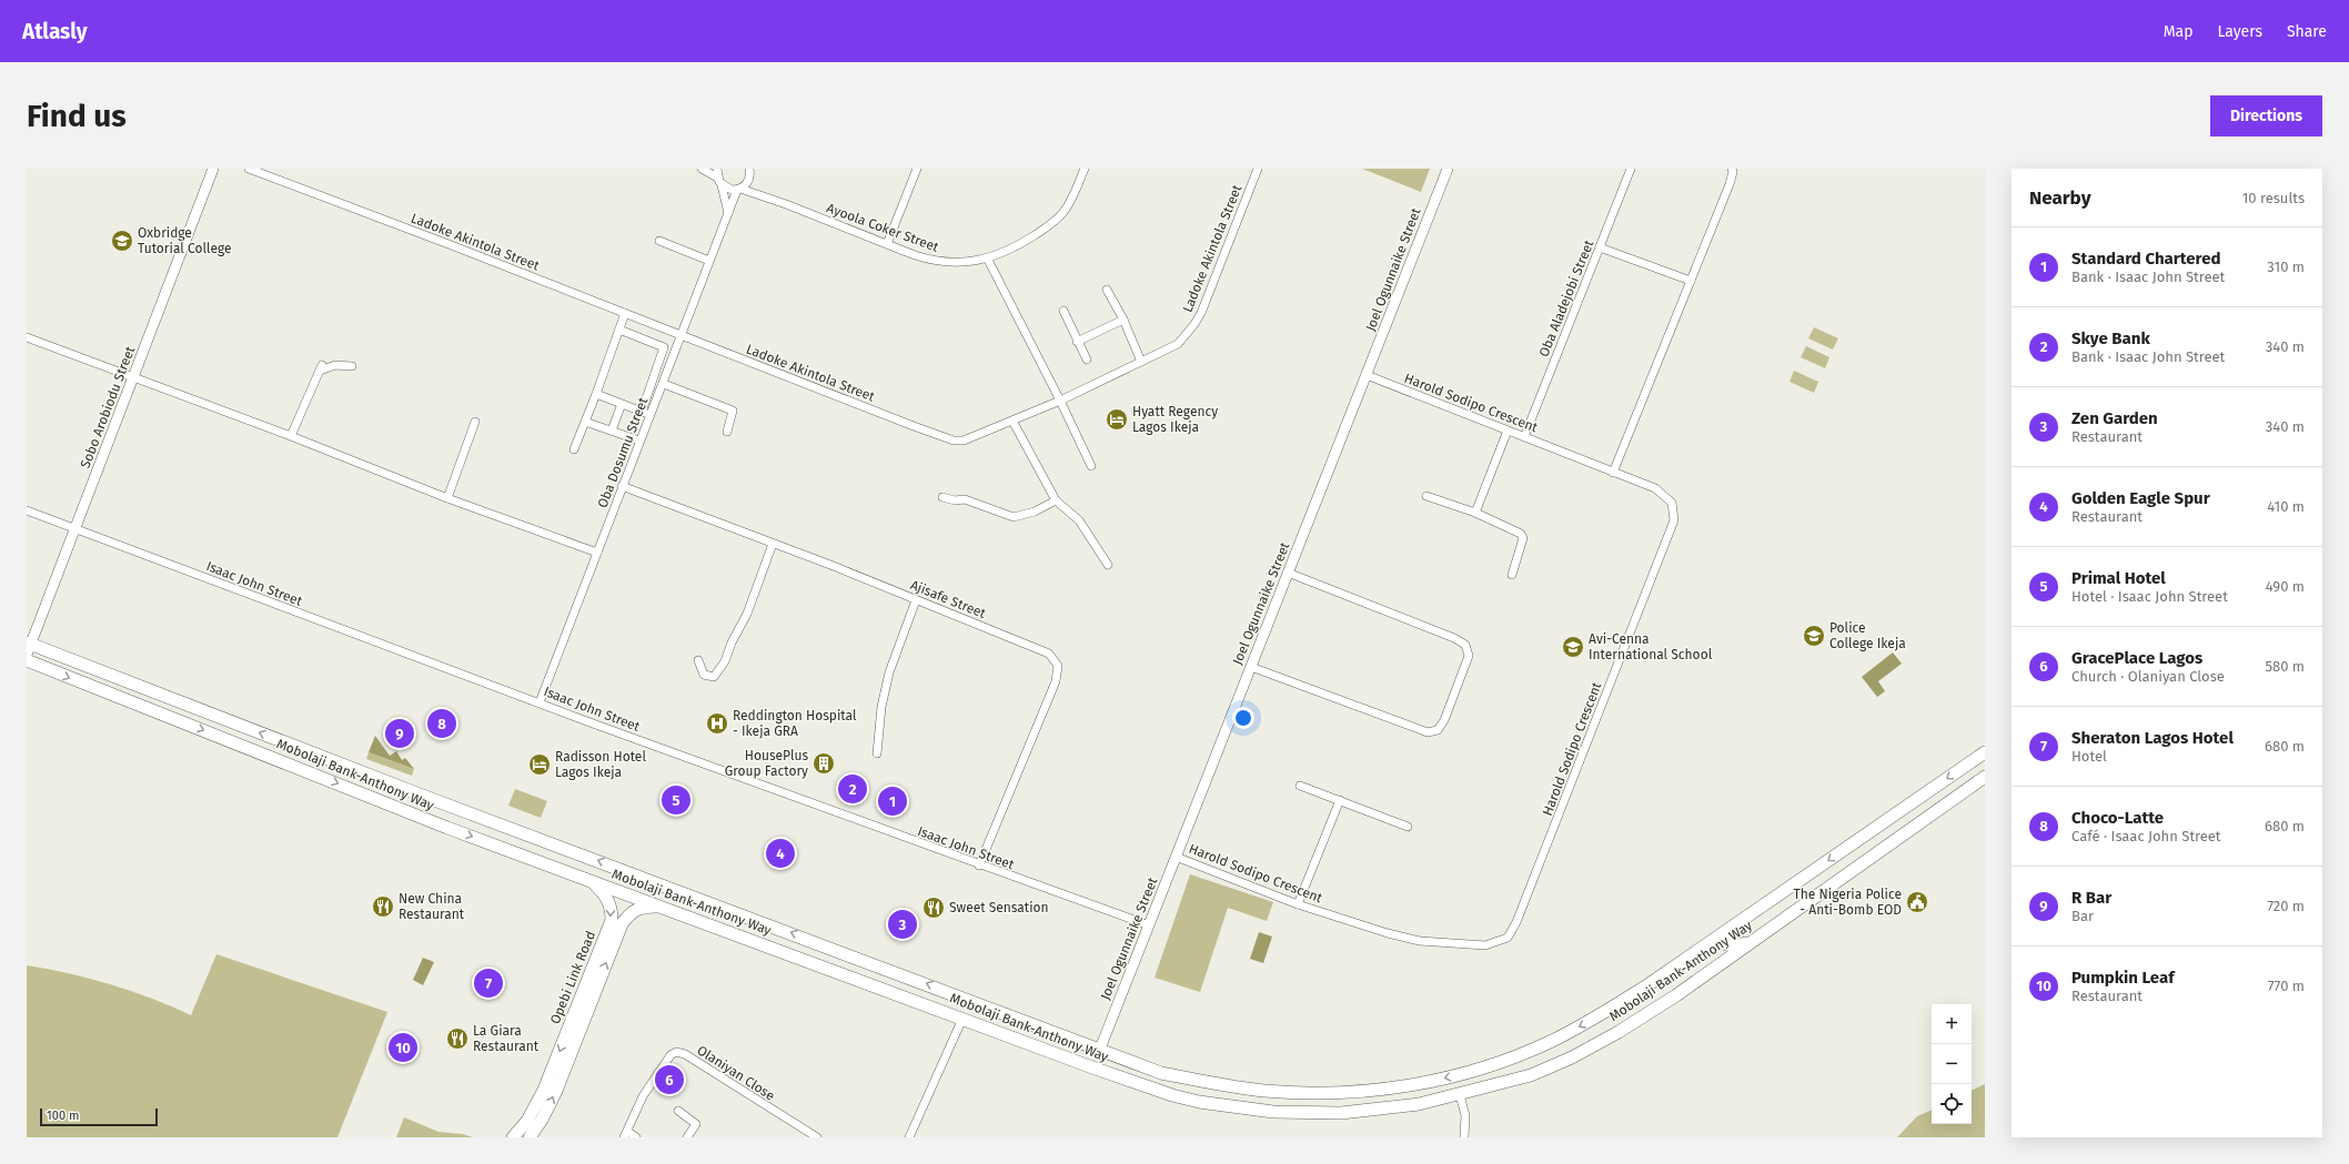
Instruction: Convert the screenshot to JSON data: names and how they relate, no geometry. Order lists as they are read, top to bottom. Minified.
{"streets":{"main road":["Mobolaji Bank-Anthony Way","Opebi Link Road"],"street":["Ayoola Coker Street","Ladoke Akintola Street","Joel Ogunnaike Street","Oba Aladejobi Street","Harold Sodipo Crescent","Sobo Arobiodu Street","Oba Dosumu Street","Isaac John Street","Ajisafe Street","Olaniyan Close"]},"crossings":[["Ayoola Coker Street","Oba Dosumu Street"],["Ladoke Akintola Street","Oba Dosumu Street"],["Joel Ogunnaike Street","Harold Sodipo Crescent"],["Joel Ogunnaike Street","Isaac John Street"],["Joel Ogunnaike Street","Mobolaji Bank-Anthony Way"],["Oba Aladejobi Street","Harold Sodipo Crescent"],["Sobo Arobiodu Street","Isaac John Street"],["Sobo Arobiodu Street","Mobolaji Bank-Anthony Way"],["Oba Dosumu Street","Isaac John Street"],["Oba Dosumu Street","Ajisafe Street"],["Isaac John Street","Ajisafe Street"],["Mobolaji Bank-Anthony Way","Opebi Link Road"]],"places":{"school or university":["Oxbridge Tutorial College","Police College Ikeja","Avi-Cenna International School"],"hotel":["Hyatt Regency Lagos Ikeja","Radisson Hotel Lagos Ikeja"],"hospital":["Reddington Hospital - Ikeja GRA"],"building":["HousePlus Group Factory"],"public building":["The Nigeria Police - Anti-Bomb EOD"],"restaurant":["New China Restaurant","Sweet Sensation","La Giara Restaurant"]},"scale_bar":"100 m","page":{"header":"Atlasly","nav":["Map","Layers","Share"],"buttons":"Directions","title":"Find us","heading":["Nearby","10 results"],"list":[{"mark":"1","name":"Standard Chartered","note":"Bank · Isaac John Street","value":"310 m"},{"mark":"2","name":"Skye Bank","note":"Bank · Isaac John Street","value":"340 m"},{"mark":"3","name":"Zen Garden","note":"Restaurant","value":"340 m"},{"mark":"4","name":"Golden Eagle Spur","note":"Restaurant","value":"410 m"},{"mark":"5","name":"Primal Hotel","note":"Hotel · Isaac John Street","value":"490 m"},{"mark":"6","name":"GracePlace Lagos","note":"Church · Olaniyan Close","value":"580 m"},{"mark":"7","name":"Sheraton Lagos Hotel","note":"Hotel","value":"680 m"},{"mark":"8","name":"Choco-Latte","note":"Café · Isaac John Street","value":"680 m"},{"mark":"9","name":"R Bar","note":"Bar","value":"720 m"},{"mark":"10","name":"Pumpkin Leaf","note":"Restaurant","value":"770 m"}],"pins":["8","9","2","5","1","4","3","7","10","6"],"map_buttons":["+","−"],"scale":"100 m"}}
